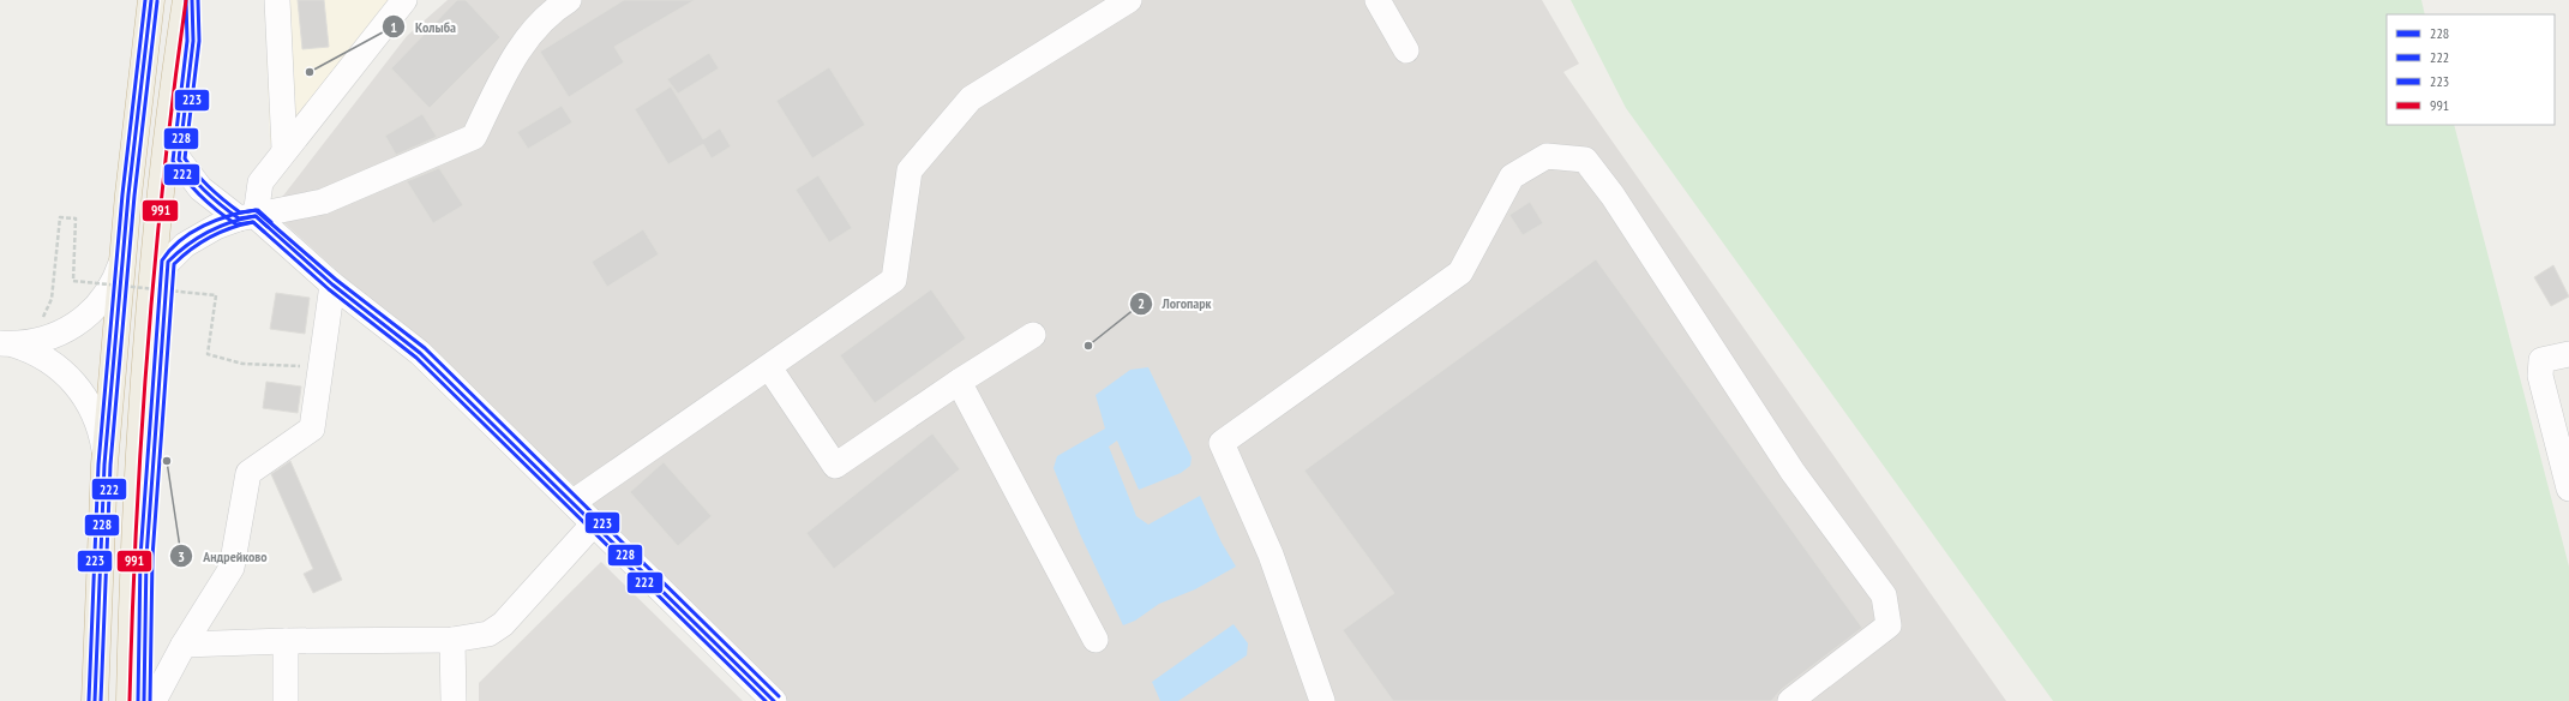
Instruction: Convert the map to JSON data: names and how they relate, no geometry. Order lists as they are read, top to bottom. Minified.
{"places":["Колыба","Логопарк","Андрейково"],"lines":["transit line 228","transit line 222","transit line 223","transit line 991"],"legend":["228","222","223","991"]}
